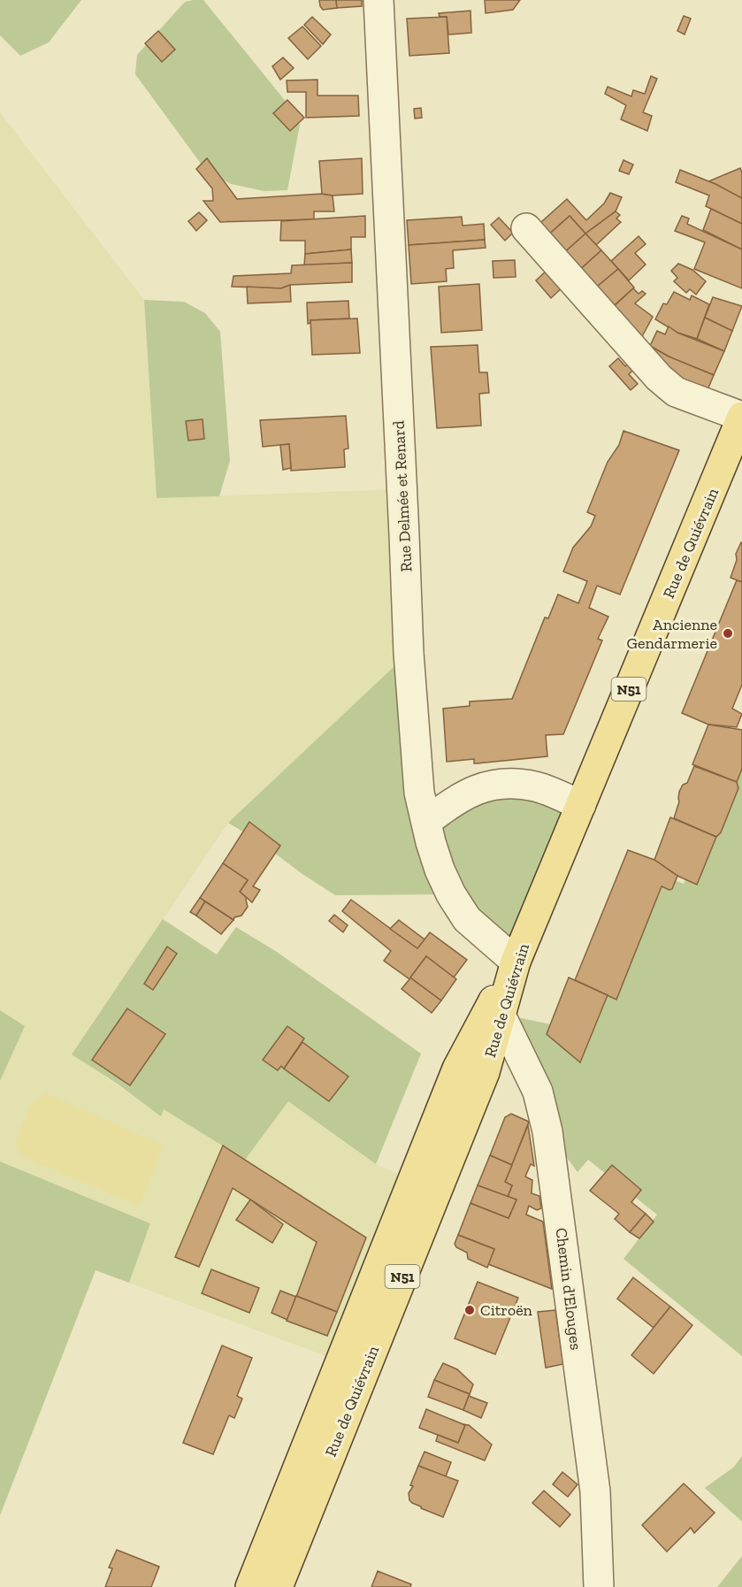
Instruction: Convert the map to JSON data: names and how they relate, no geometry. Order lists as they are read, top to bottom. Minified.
{"streets":{"main road":["Rue de Quiévrain","N51"],"street":["Rue Delmée et Renard","Chemin d'Elouges"]},"crossings":[["Rue Delmée et Renard","Rue de Quiévrain"],["Rue Delmée et Renard","N51"],["Rue de Quiévrain","N51"],["Rue de Quiévrain","Chemin d'Elouges"],["N51","Chemin d'Elouges"]],"places":["Ancienne Gendarmerie","Citroën"]}
